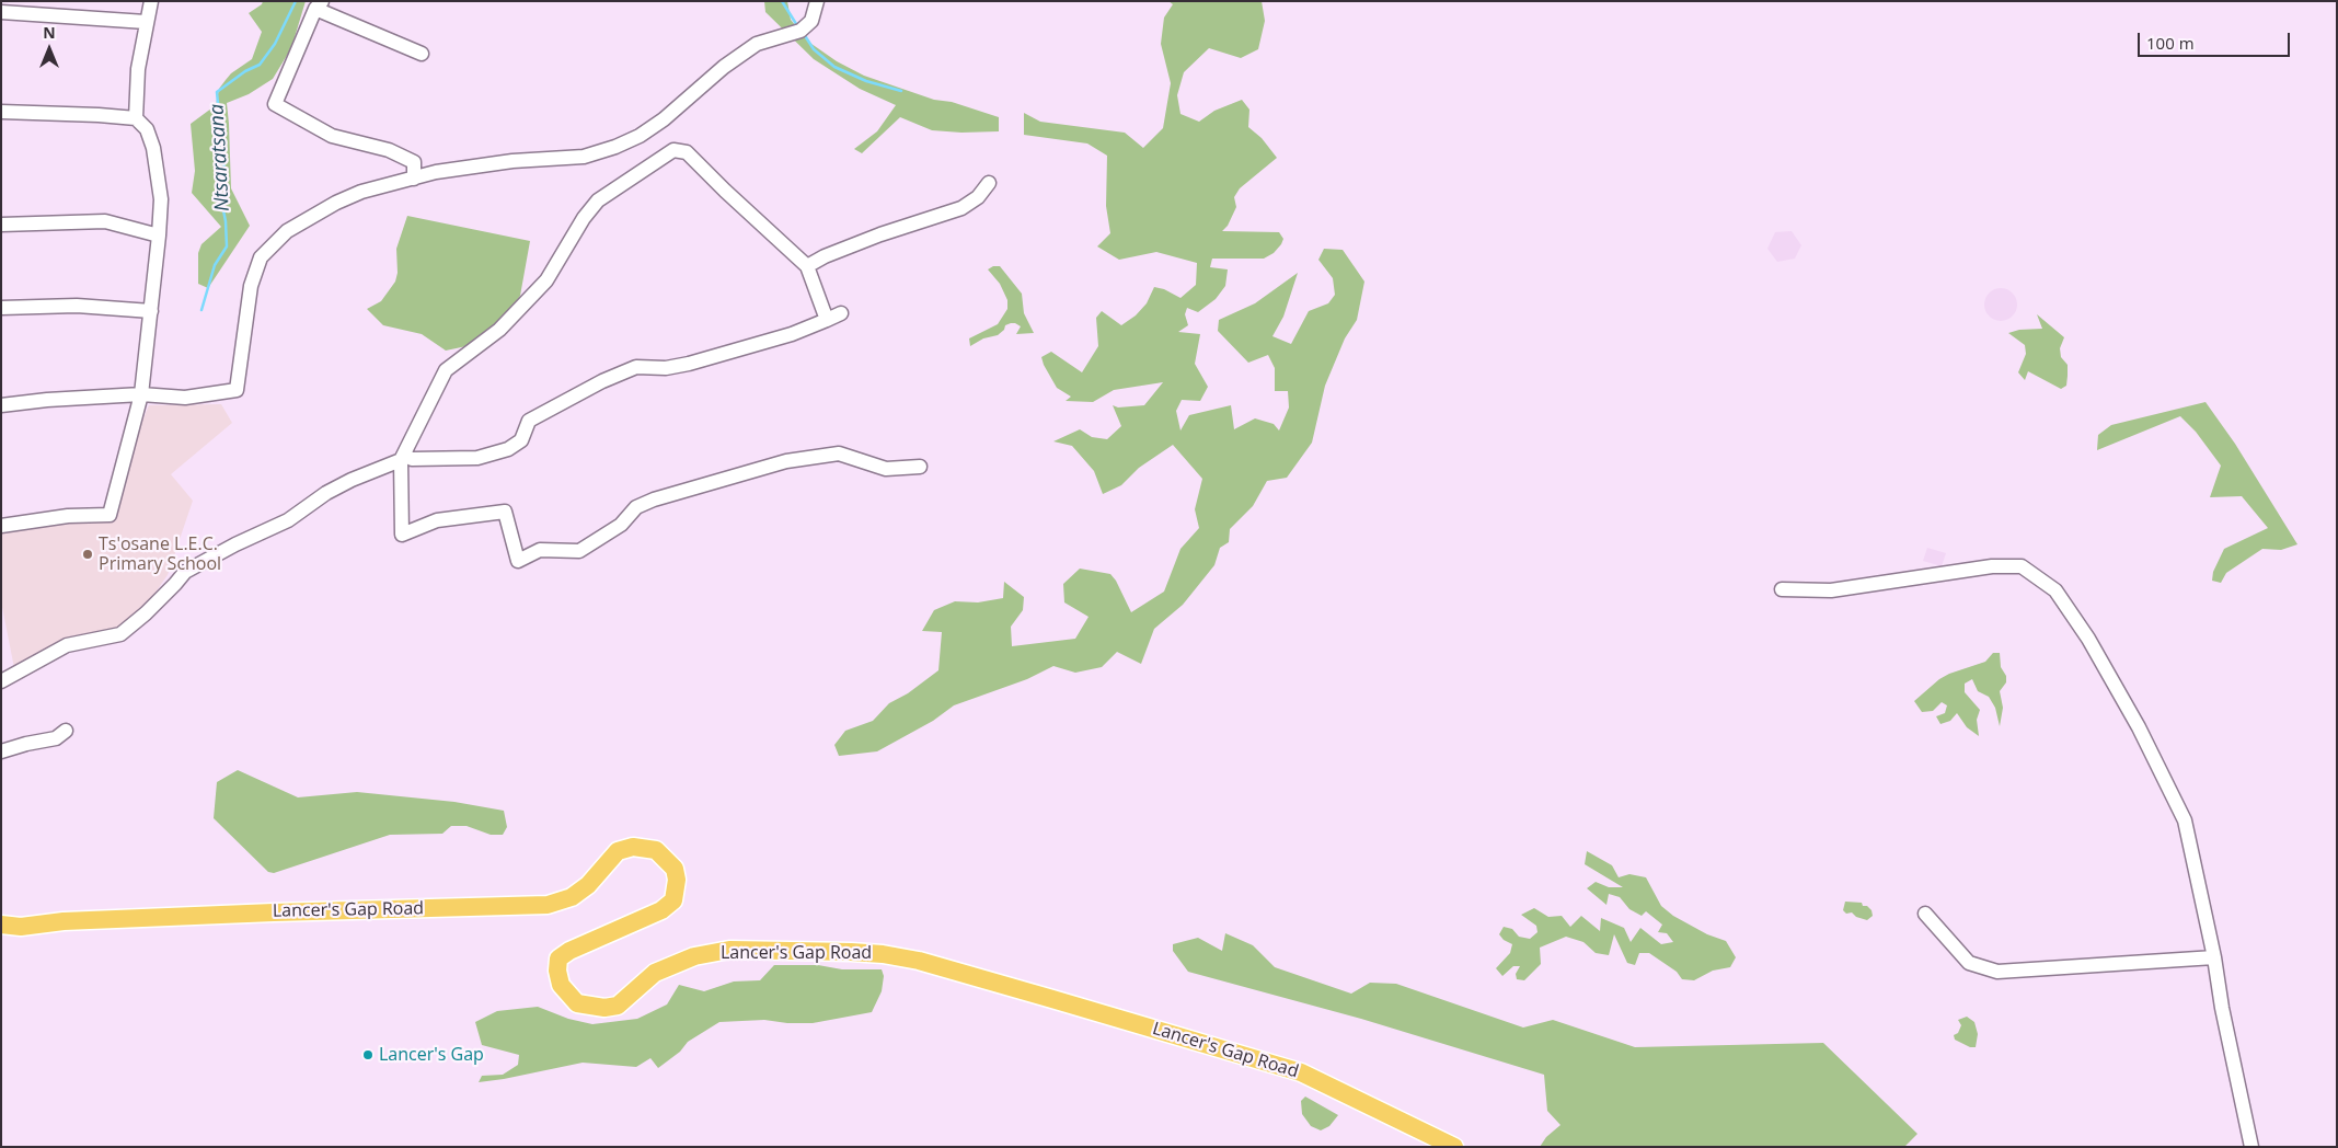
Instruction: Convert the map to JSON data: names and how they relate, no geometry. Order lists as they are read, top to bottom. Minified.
{"streets":{"main road":["Lancer's Gap Road"]},"water":["Ntsaratsana"],"places":["Ts'osane L.E.C. Primary School","Lancer's Gap"],"scale_bar":"100 m","north":"top"}
